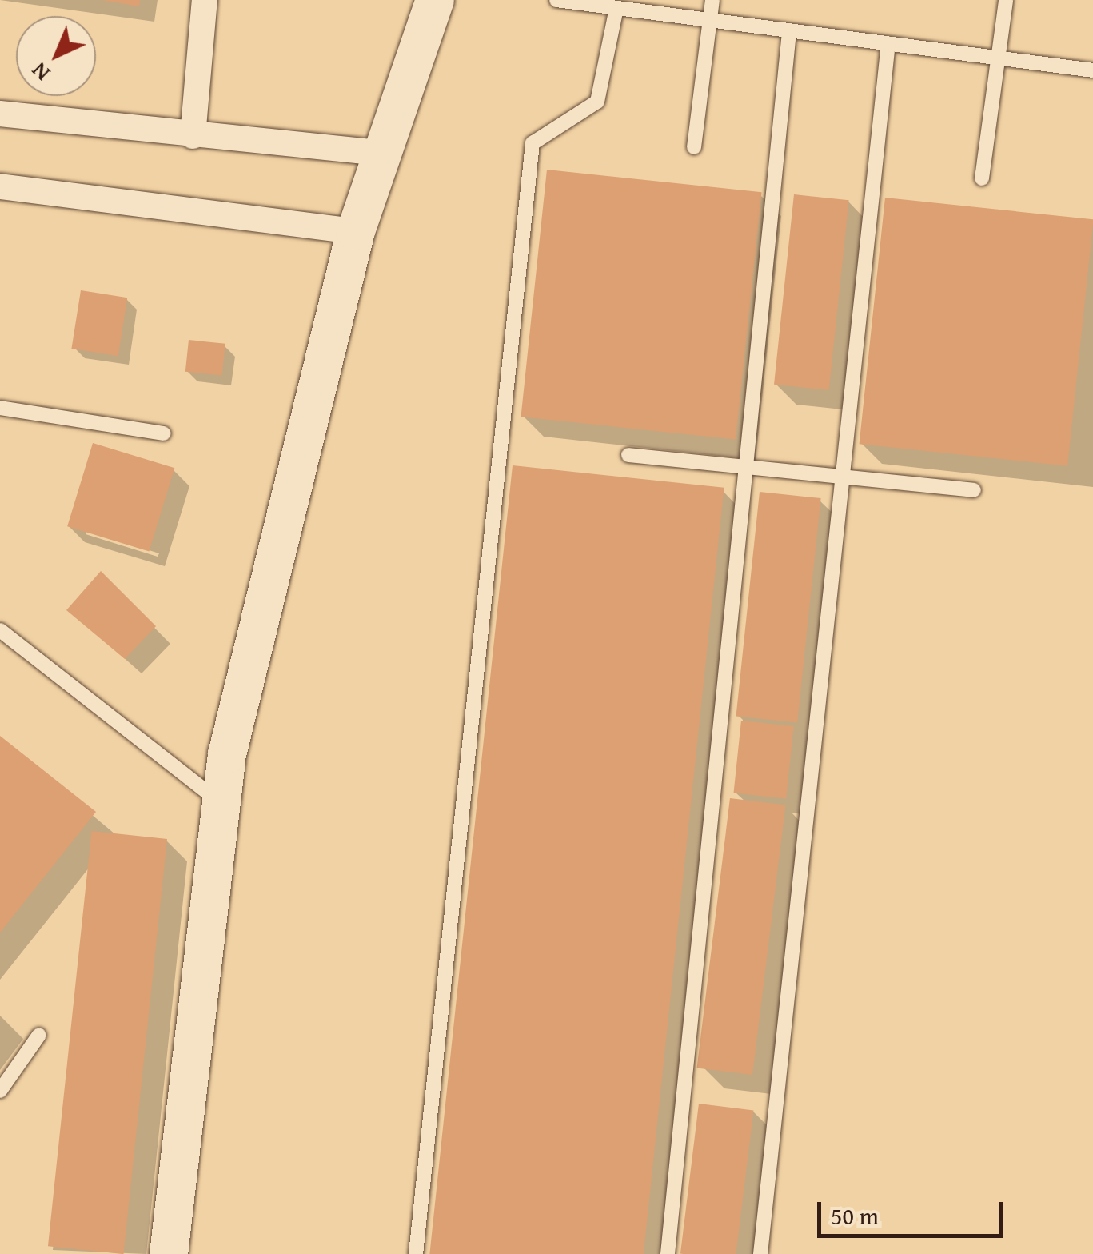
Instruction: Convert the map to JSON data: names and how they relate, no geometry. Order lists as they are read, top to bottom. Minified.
{"scale_bar":"50 m","north":"bottom left"}
